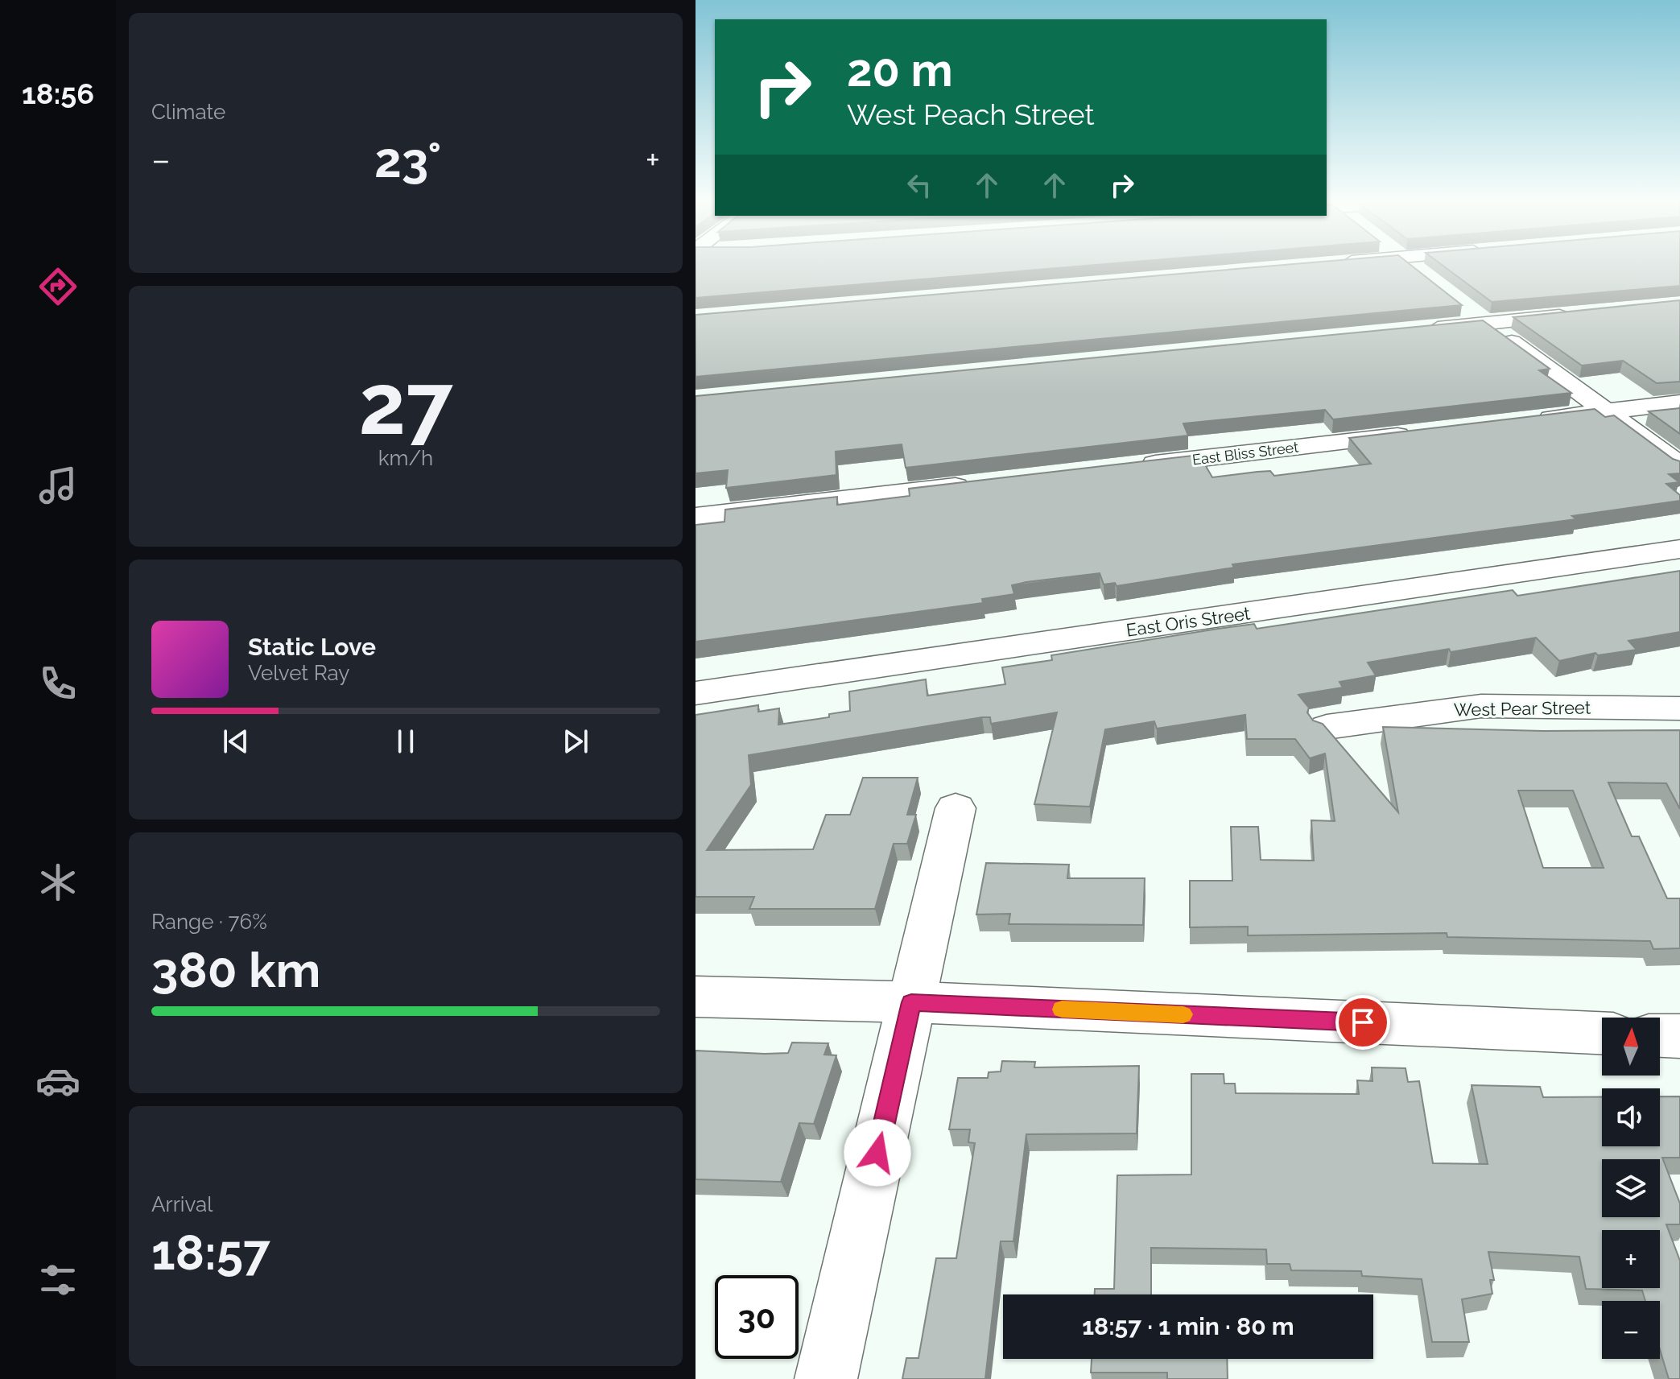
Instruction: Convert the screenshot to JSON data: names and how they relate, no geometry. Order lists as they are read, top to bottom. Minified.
{"streets":{"street":["East Bliss Street","East Oris Street","West Pear Street"]},"north":"top","page":{"tabs":"18:56","tile":["Climate",["27","km/h"],["Range · 76%","380 km"],["Arrival","18:57"]],"turn":["20 m","West Peach Street"],"heat":["−","23°","+"],"song":["Static Love","Velvet Ray"],"map_buttons":["+","−"],"limit":"30","trip":"18:57 · 1 min · 80 m"}}
